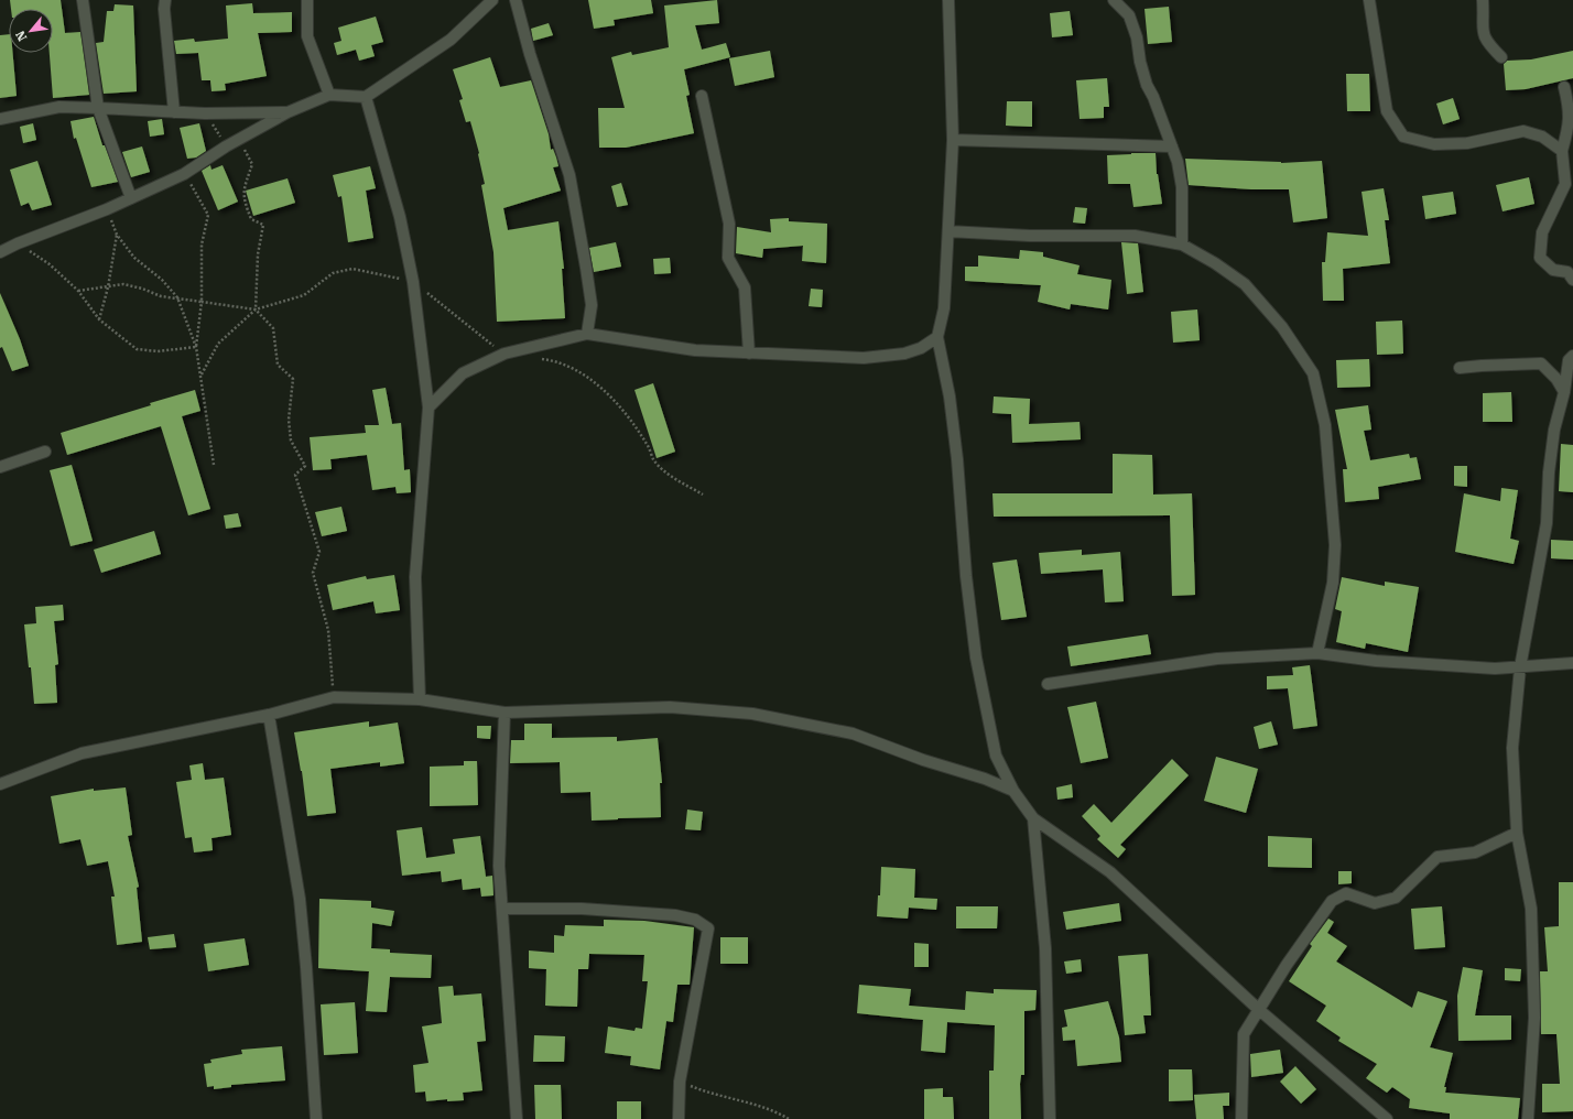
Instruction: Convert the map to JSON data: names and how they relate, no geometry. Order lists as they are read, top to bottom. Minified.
{"north":"bottom left"}
